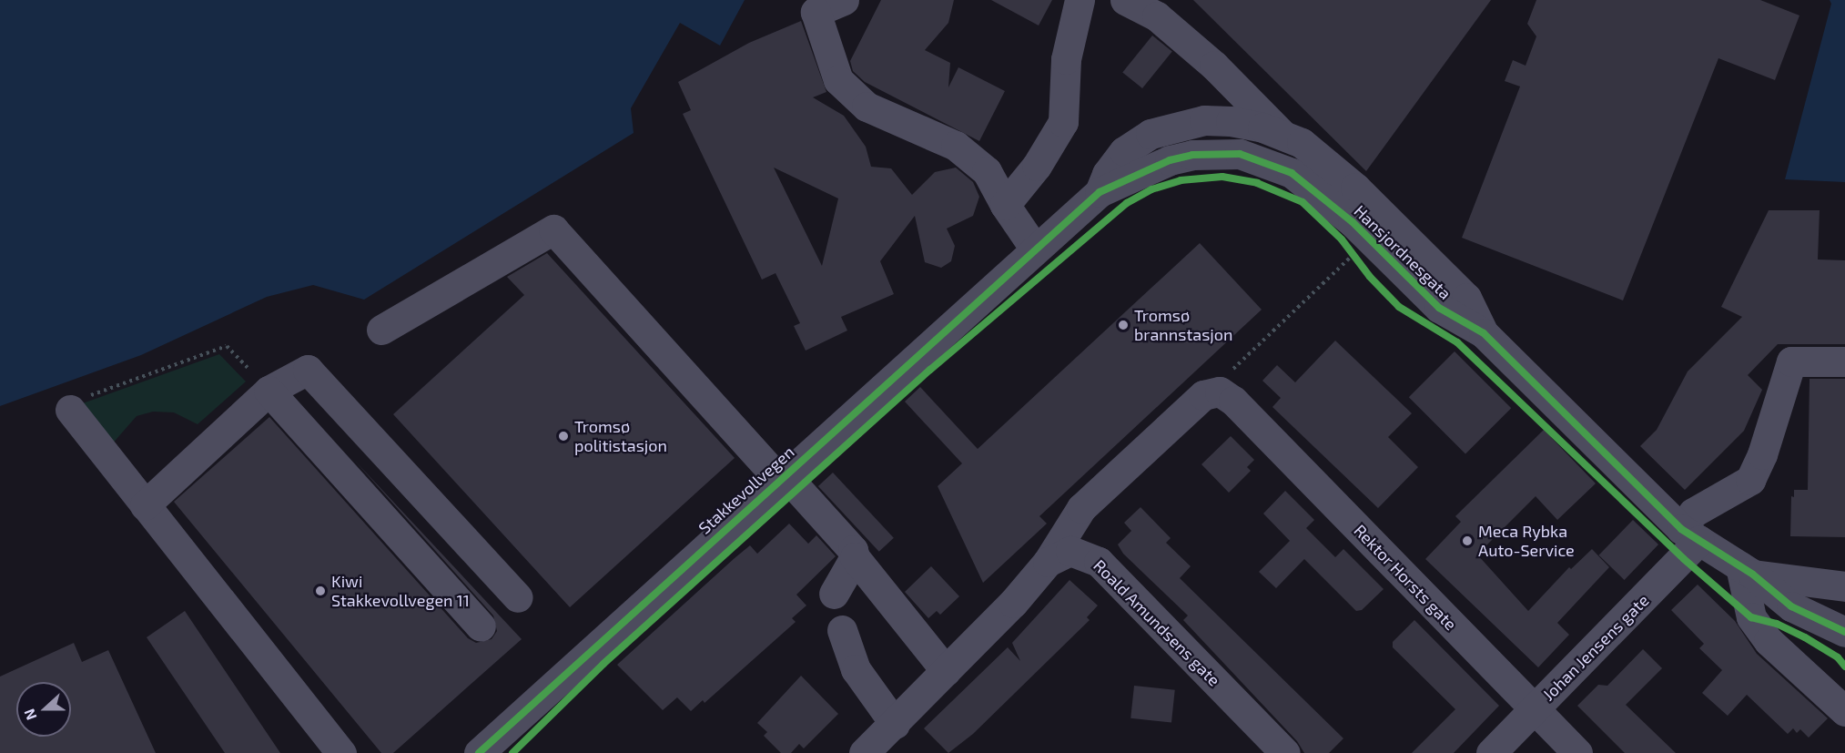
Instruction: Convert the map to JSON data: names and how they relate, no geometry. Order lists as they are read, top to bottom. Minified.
{"streets":{"street":["Hansjordnesgata","Stakkevollvegen","Rektor Horsts gate","Roald Amundsens gate","Johan Jensens gate"]},"crossings":[["Hansjordnesgata","Stakkevollvegen"],["Hansjordnesgata","Johan Jensens gate"],["Rektor Horsts gate","Johan Jensens gate"]],"places":["Tromsø brannstasjon","Tromsø politistasjon","Meca Rybka Auto-Service","Kiwi Stakkevollvegen 11"],"north":"left"}
